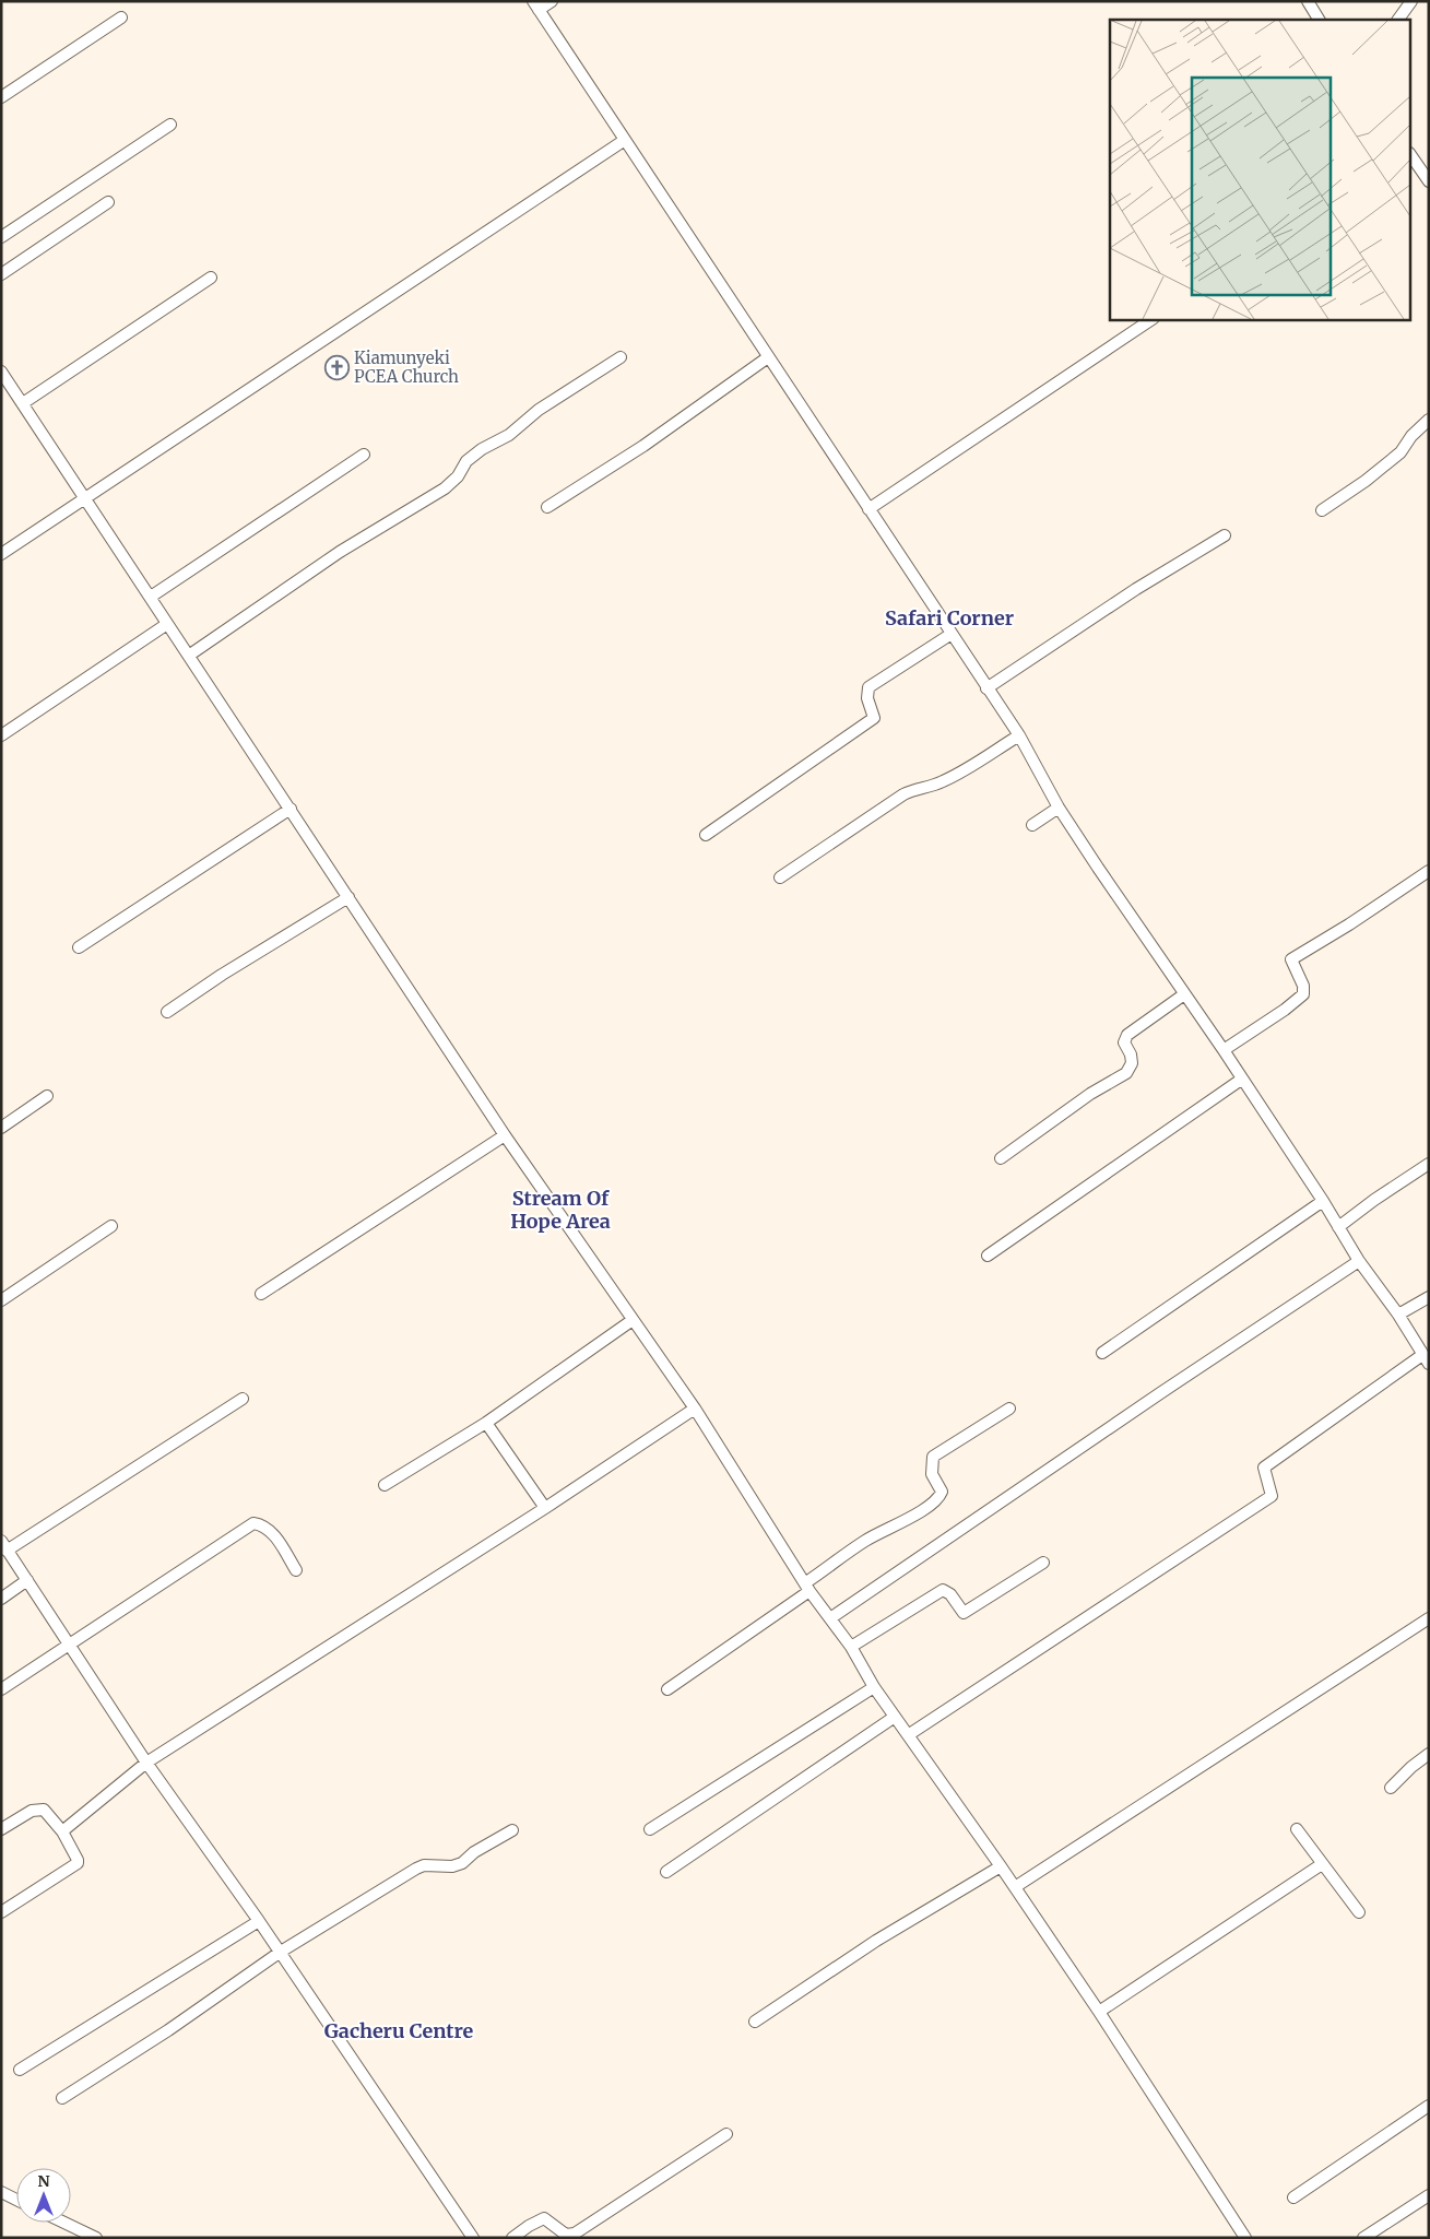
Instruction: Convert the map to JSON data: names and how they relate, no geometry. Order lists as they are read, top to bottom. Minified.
{"districts":["Safari Corner","Stream Of Hope Area","Gacheru Centre"],"places":{"church":["Kiamunyeki PCEA Church"]},"north":"top"}
